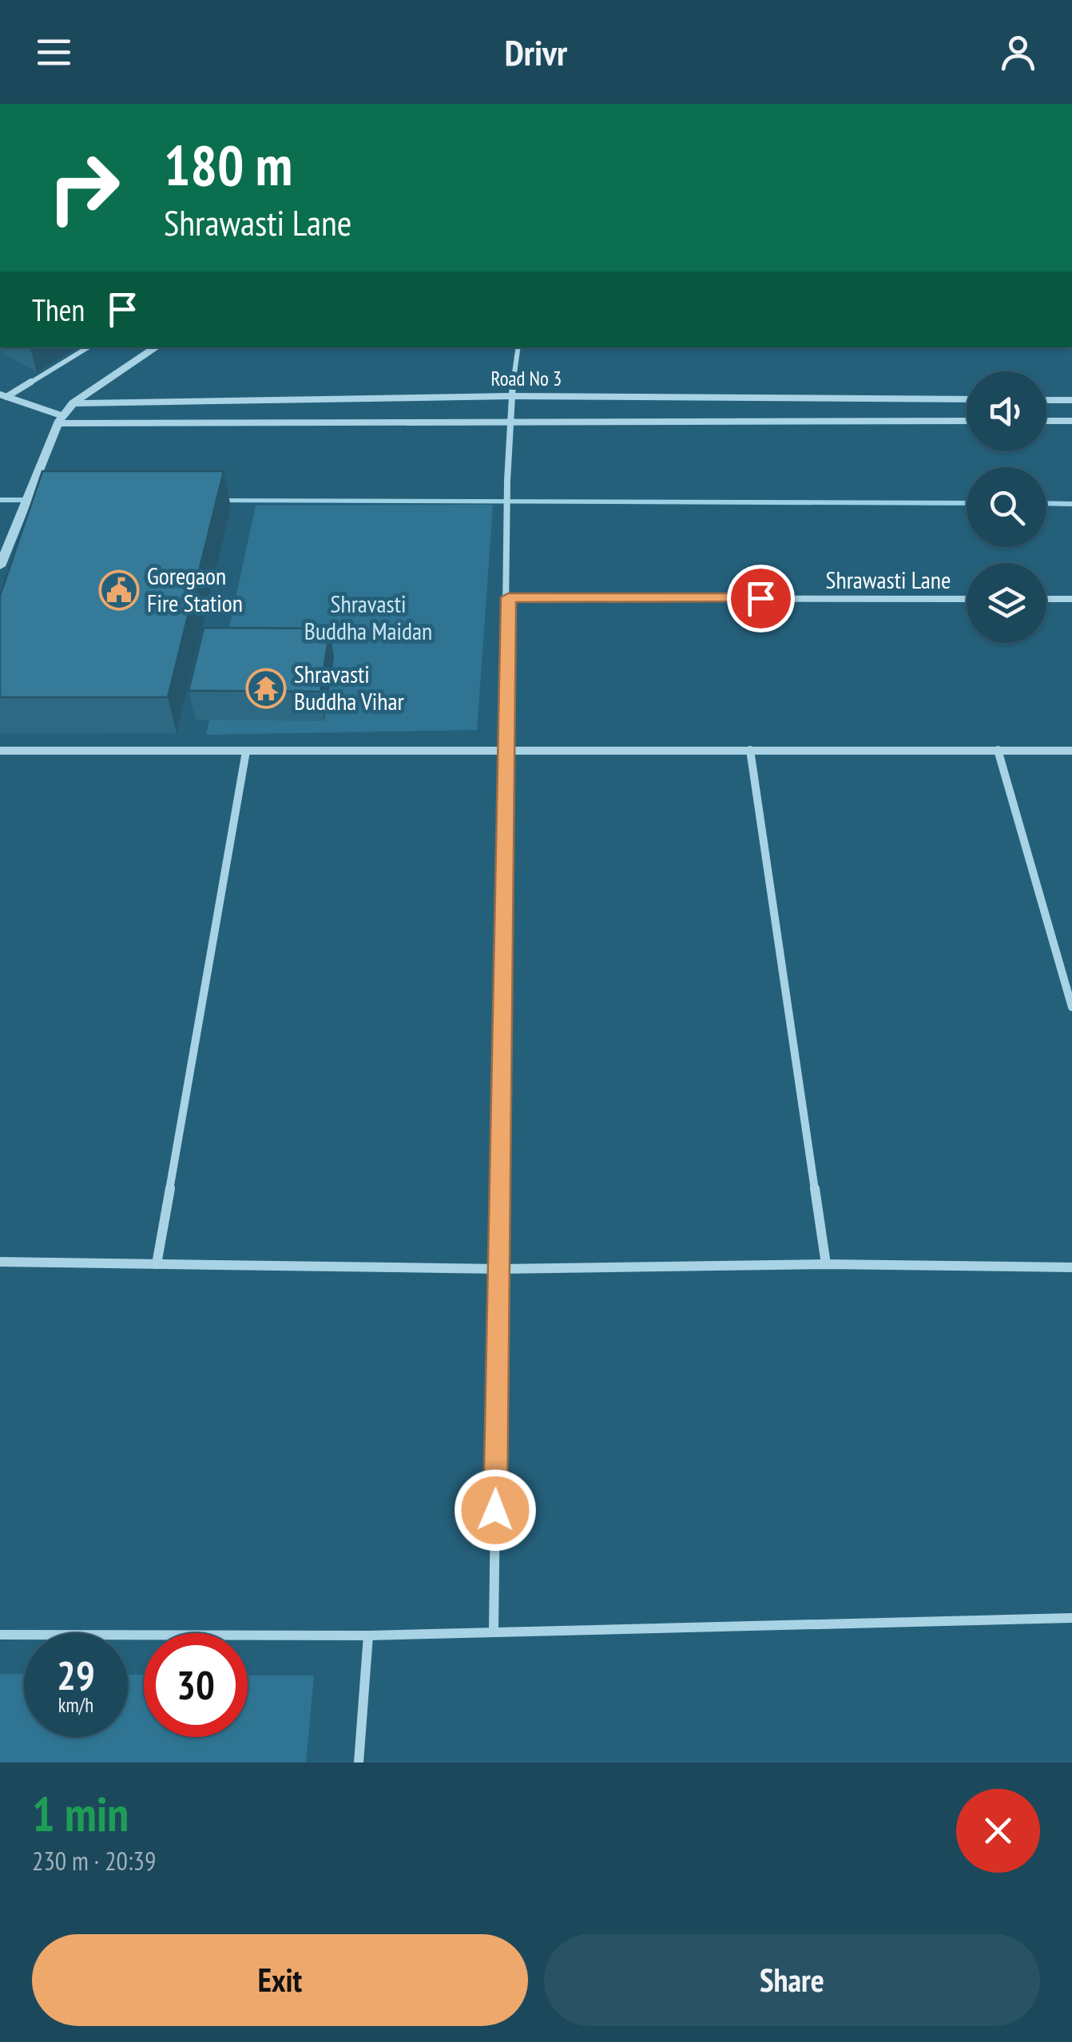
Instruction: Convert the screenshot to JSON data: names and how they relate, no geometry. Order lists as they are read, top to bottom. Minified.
{"streets":{"street":["Road No 3","Shrawasti Lane"]},"parks":["Shravasti Buddha Maidan"],"places":{"public building":["Goregaon Fire Station"],"temple":["Shravasti Buddha Vihar"]},"page":{"header":"Drivr","turn":["180 m","Shrawasti Lane"],"then":"Then","speed":"29 km/h","limit":"30","heading":["1 min","230 m · 20:39"],"buttons":["Exit","Share"]}}
